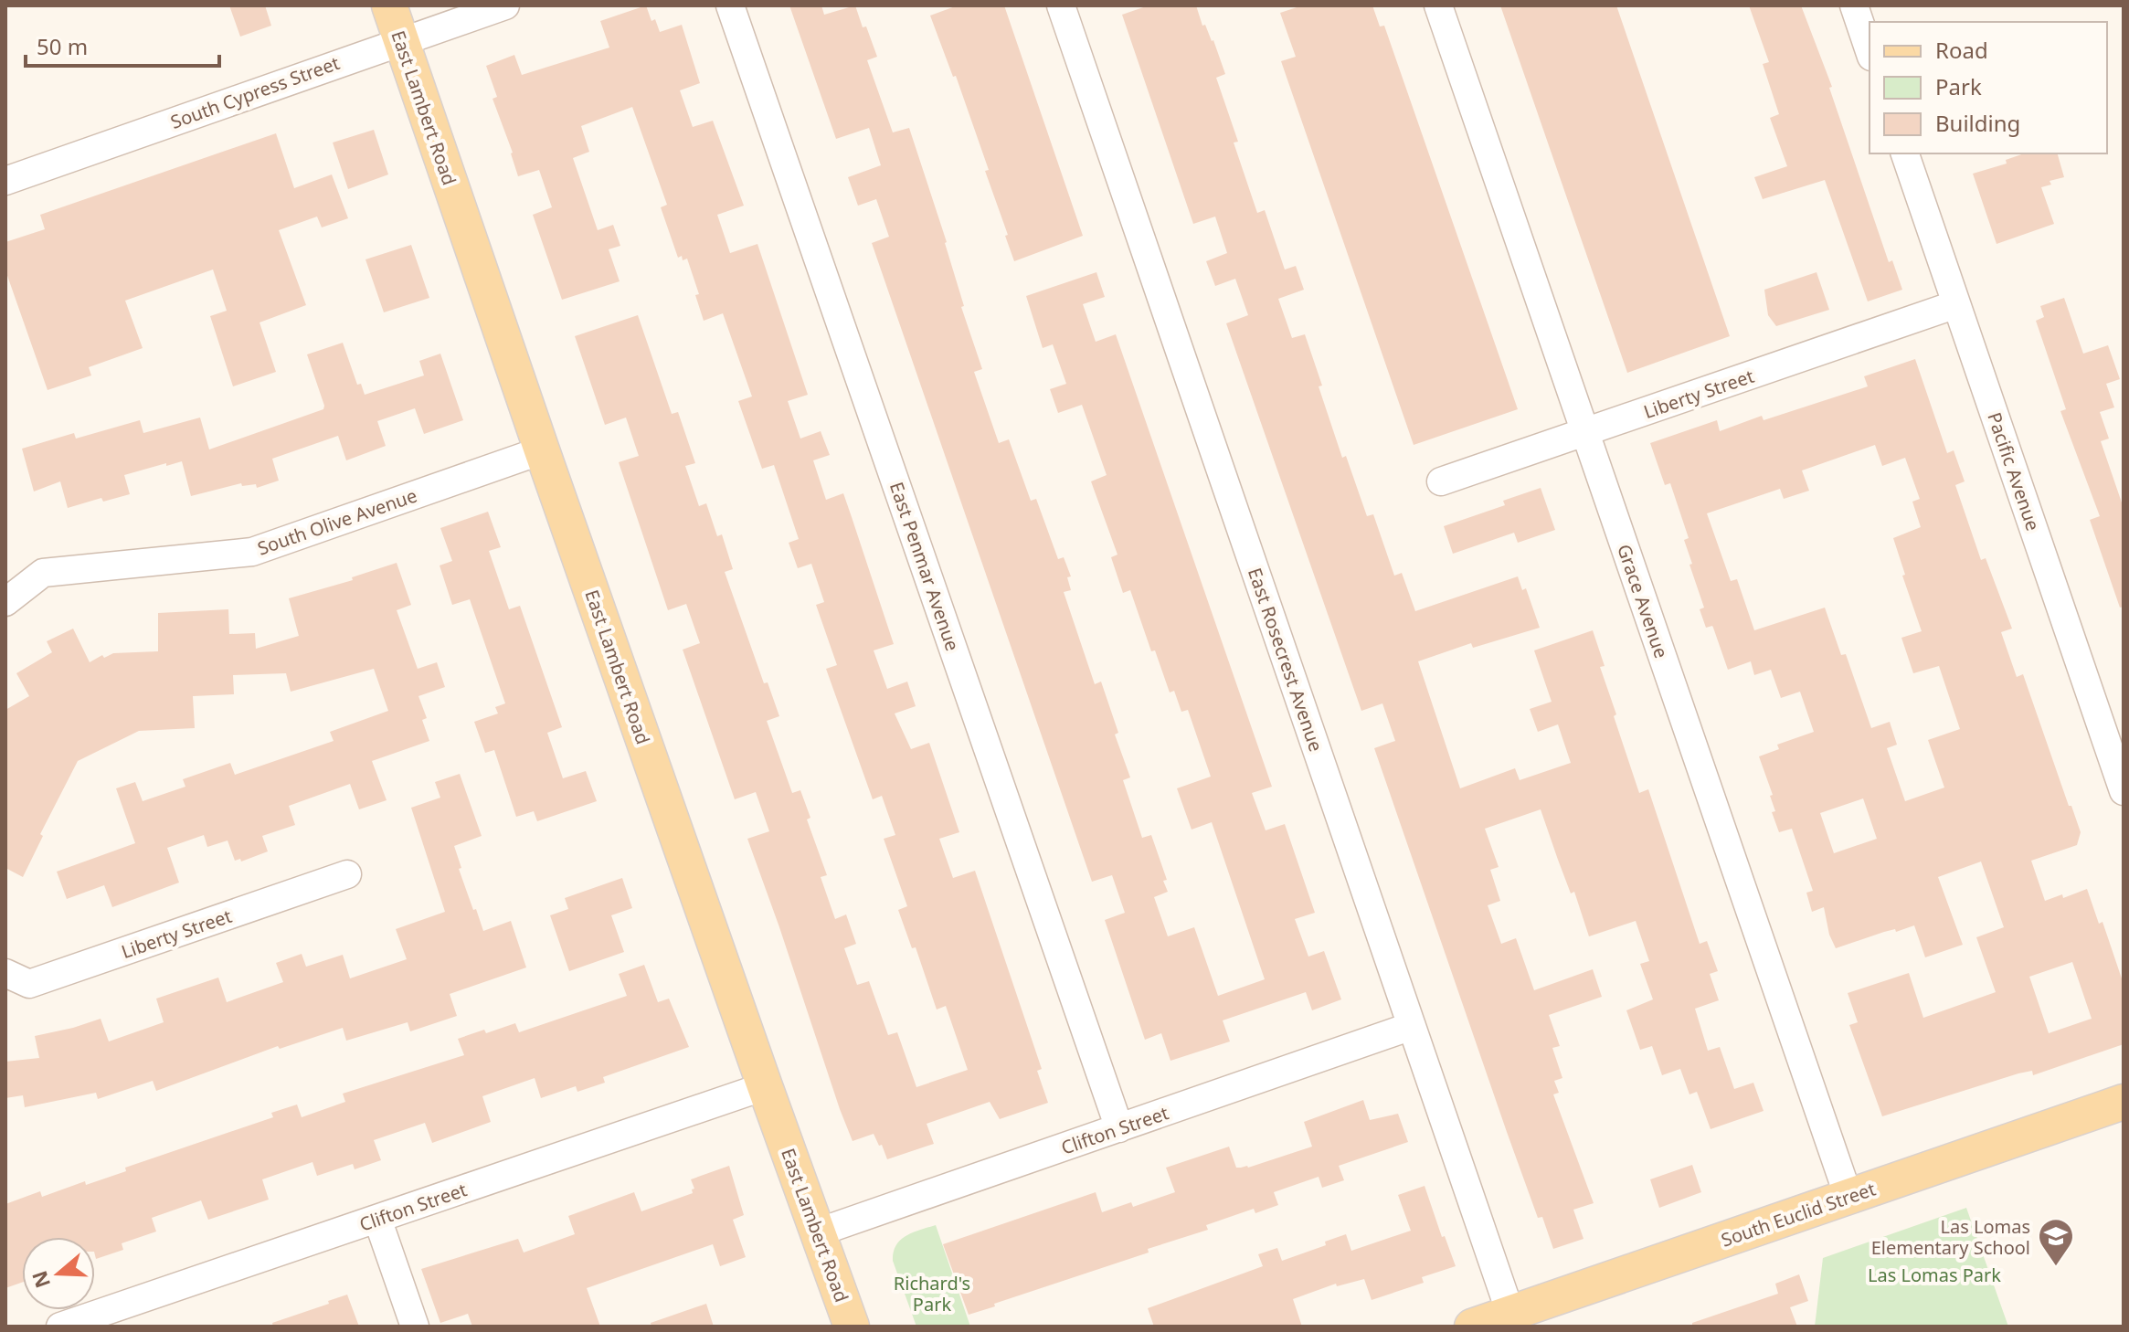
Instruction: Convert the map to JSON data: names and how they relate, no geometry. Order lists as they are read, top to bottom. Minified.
{"streets":{"main road":["East Lambert Road","South Euclid Street"],"street":["South Cypress Street","Liberty Street","Pacific Avenue","South Olive Avenue","East Penmar Avenue","Grace Avenue","East Rosecrest Avenue","Clifton Street"]},"crossings":[["South Cypress Street","East Lambert Road"],["East Lambert Road","South Olive Avenue"],["East Lambert Road","Clifton Street"],["Liberty Street","Pacific Avenue"],["Liberty Street","Grace Avenue"],["East Penmar Avenue","Clifton Street"],["Grace Avenue","South Euclid Street"],["East Rosecrest Avenue","Clifton Street"],["East Rosecrest Avenue","South Euclid Street"]],"parks":["Las Lomas Park","Richard's Park"],"places":{"school or university":["Las Lomas Elementary School"]},"legend":["Road","Park","Building"],"scale_bar":"50 m","north":"left"}
